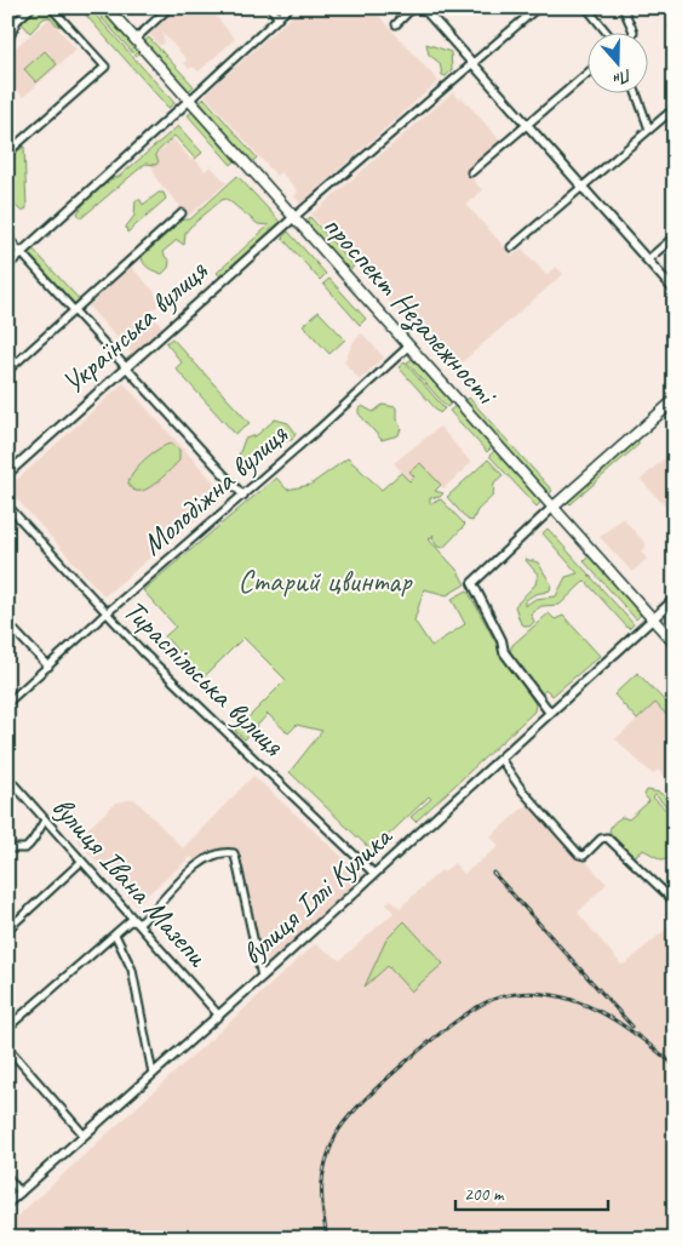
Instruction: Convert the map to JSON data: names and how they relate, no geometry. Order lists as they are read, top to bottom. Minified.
{"streets":{"main road":["проспект Незалежності"],"street":["Українська вулиця","Молодіжна вулиця","Тираспільська вулиця","вулиця Івана Мазепи","вулиця Іллі Кулика"]},"crossings":[["проспект Незалежності","Українська вулиця"],["проспект Незалежності","Молодіжна вулиця"],["проспект Незалежності","вулиця Іллі Кулика"],["Молодіжна вулиця","Тираспільська вулиця"],["Тираспільська вулиця","вулиця Іллі Кулика"],["вулиця Івана Мазепи","вулиця Іллі Кулика"]],"parks":["Старий цвинтар"],"scale_bar":"200 m","north":"bottom"}
